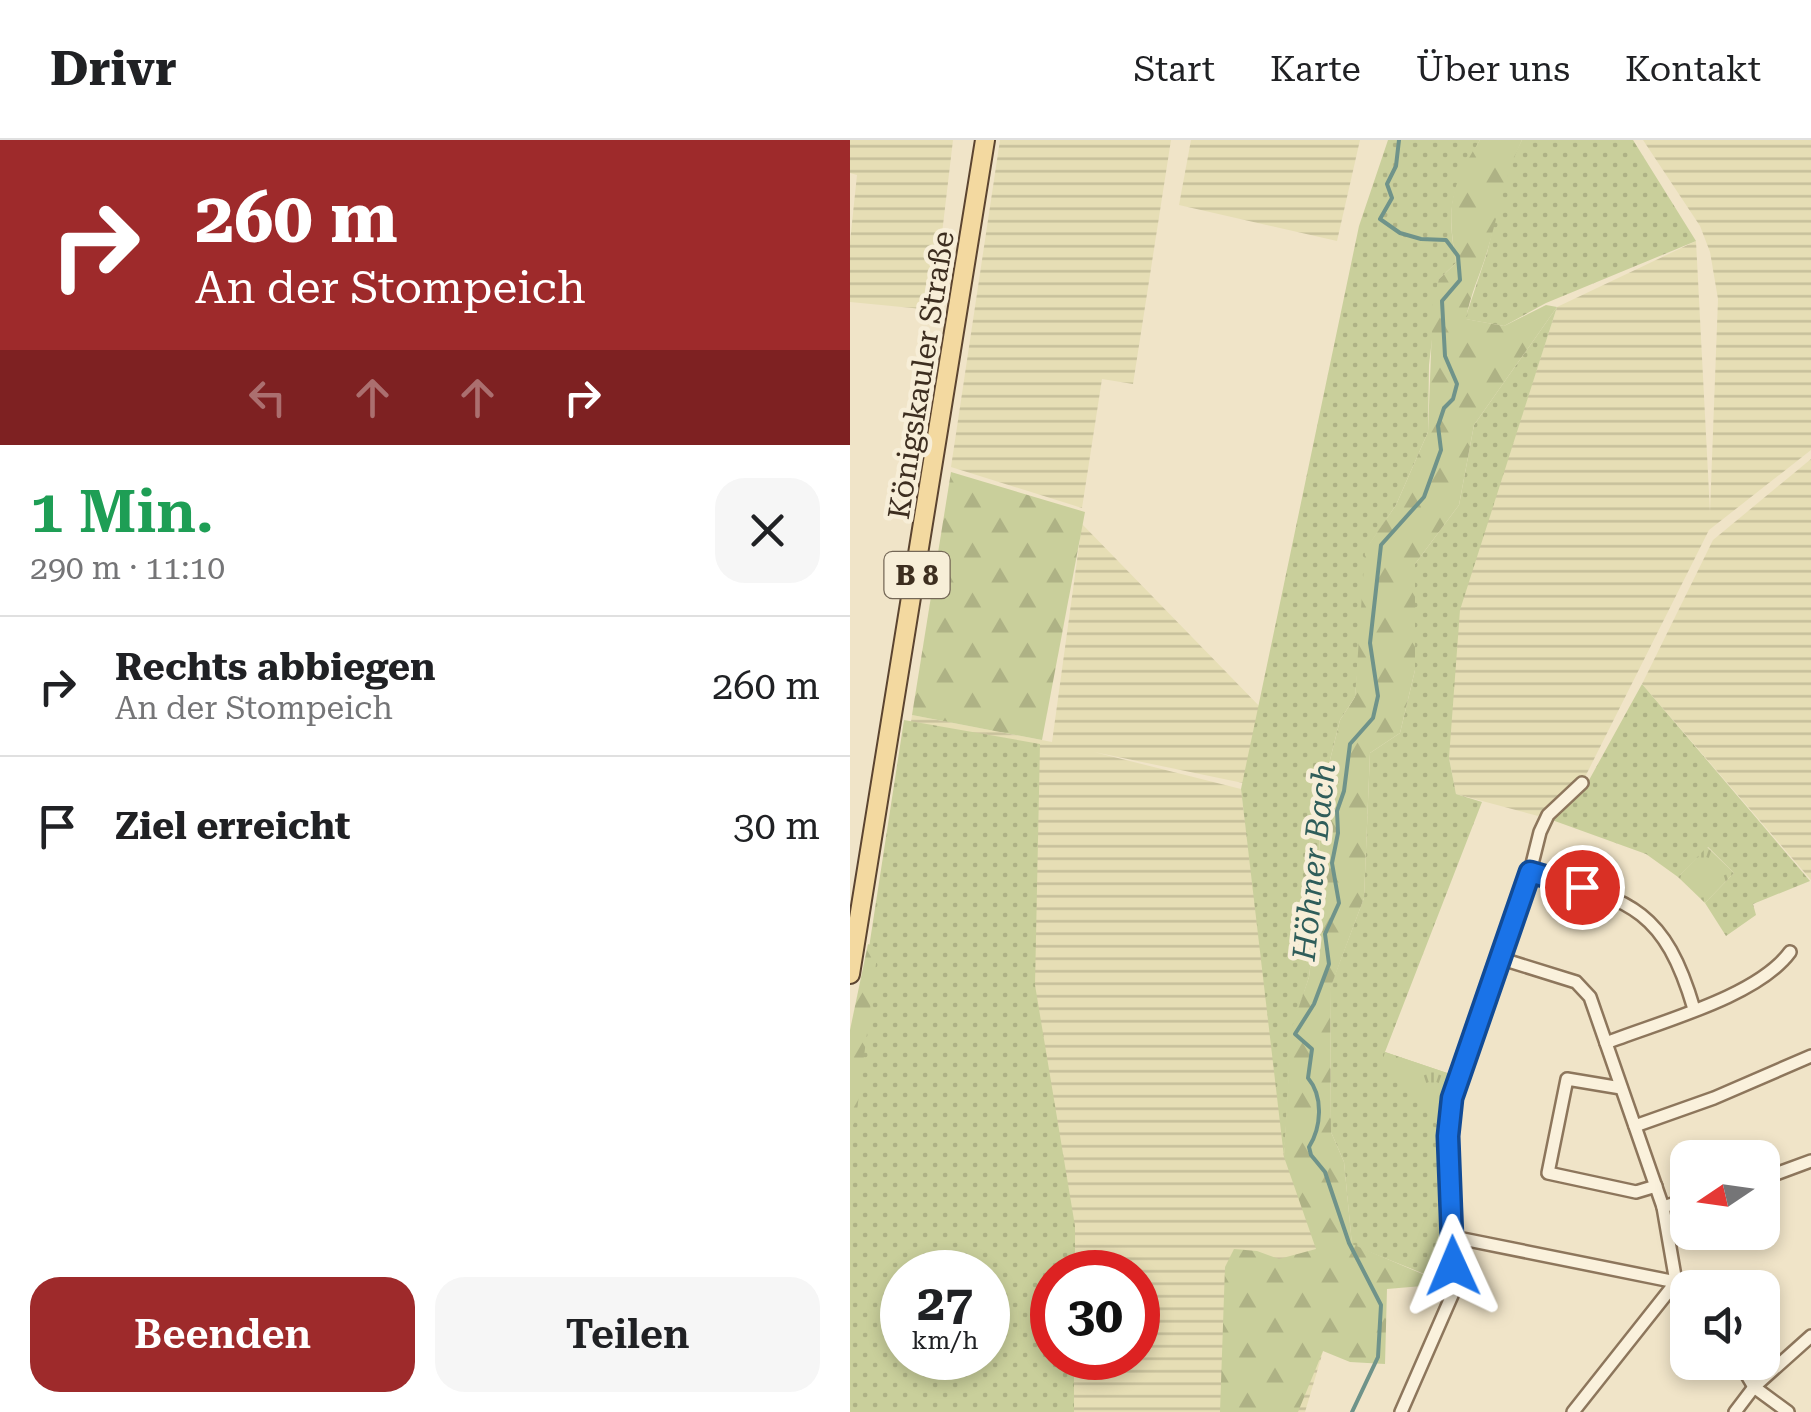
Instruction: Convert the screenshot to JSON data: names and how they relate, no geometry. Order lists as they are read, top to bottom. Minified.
{"streets":{"main road":["Königskauler Straße","B 8"]},"water":["Höhner Bach"],"north":"left","page":{"header":"Drivr","nav":["Start","Karte","Über uns","Kontakt"],"turn":["260 m","An der Stompeich"],"heading":["1 Min.","290 m · 11:10"],"list":[{"name":"Rechts abbiegen","note":"An der Stompeich","value":"260 m"},{"name":"Ziel erreicht","value":"30 m"}],"speed":"27 km/h","limit":"30","buttons":["Beenden","Teilen"]}}
